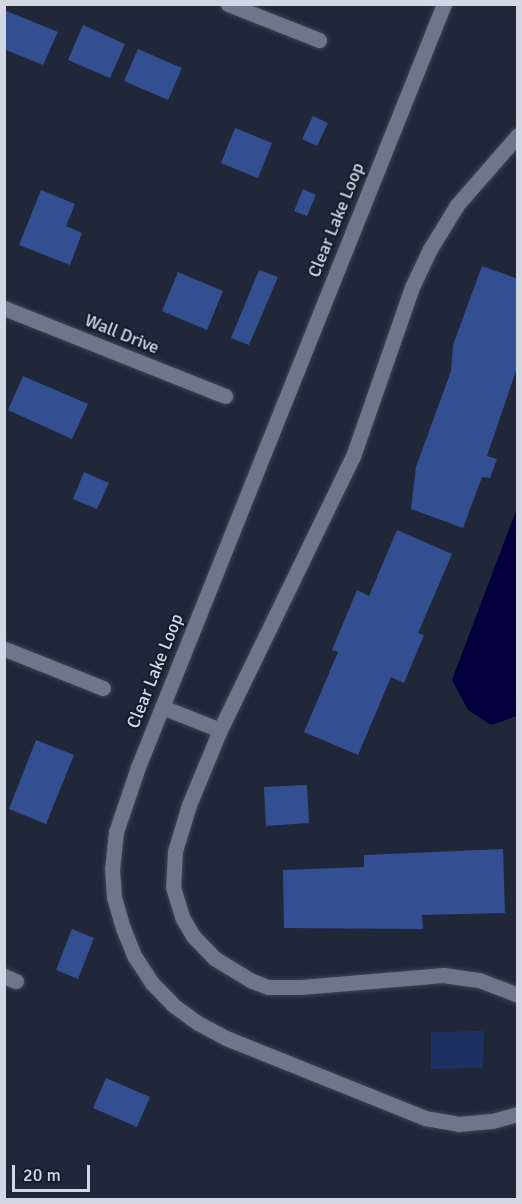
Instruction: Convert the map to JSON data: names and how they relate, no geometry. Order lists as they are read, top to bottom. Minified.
{"streets":{"street":["Clear Lake Loop","Wall Drive"]},"scale_bar":"20 m"}
